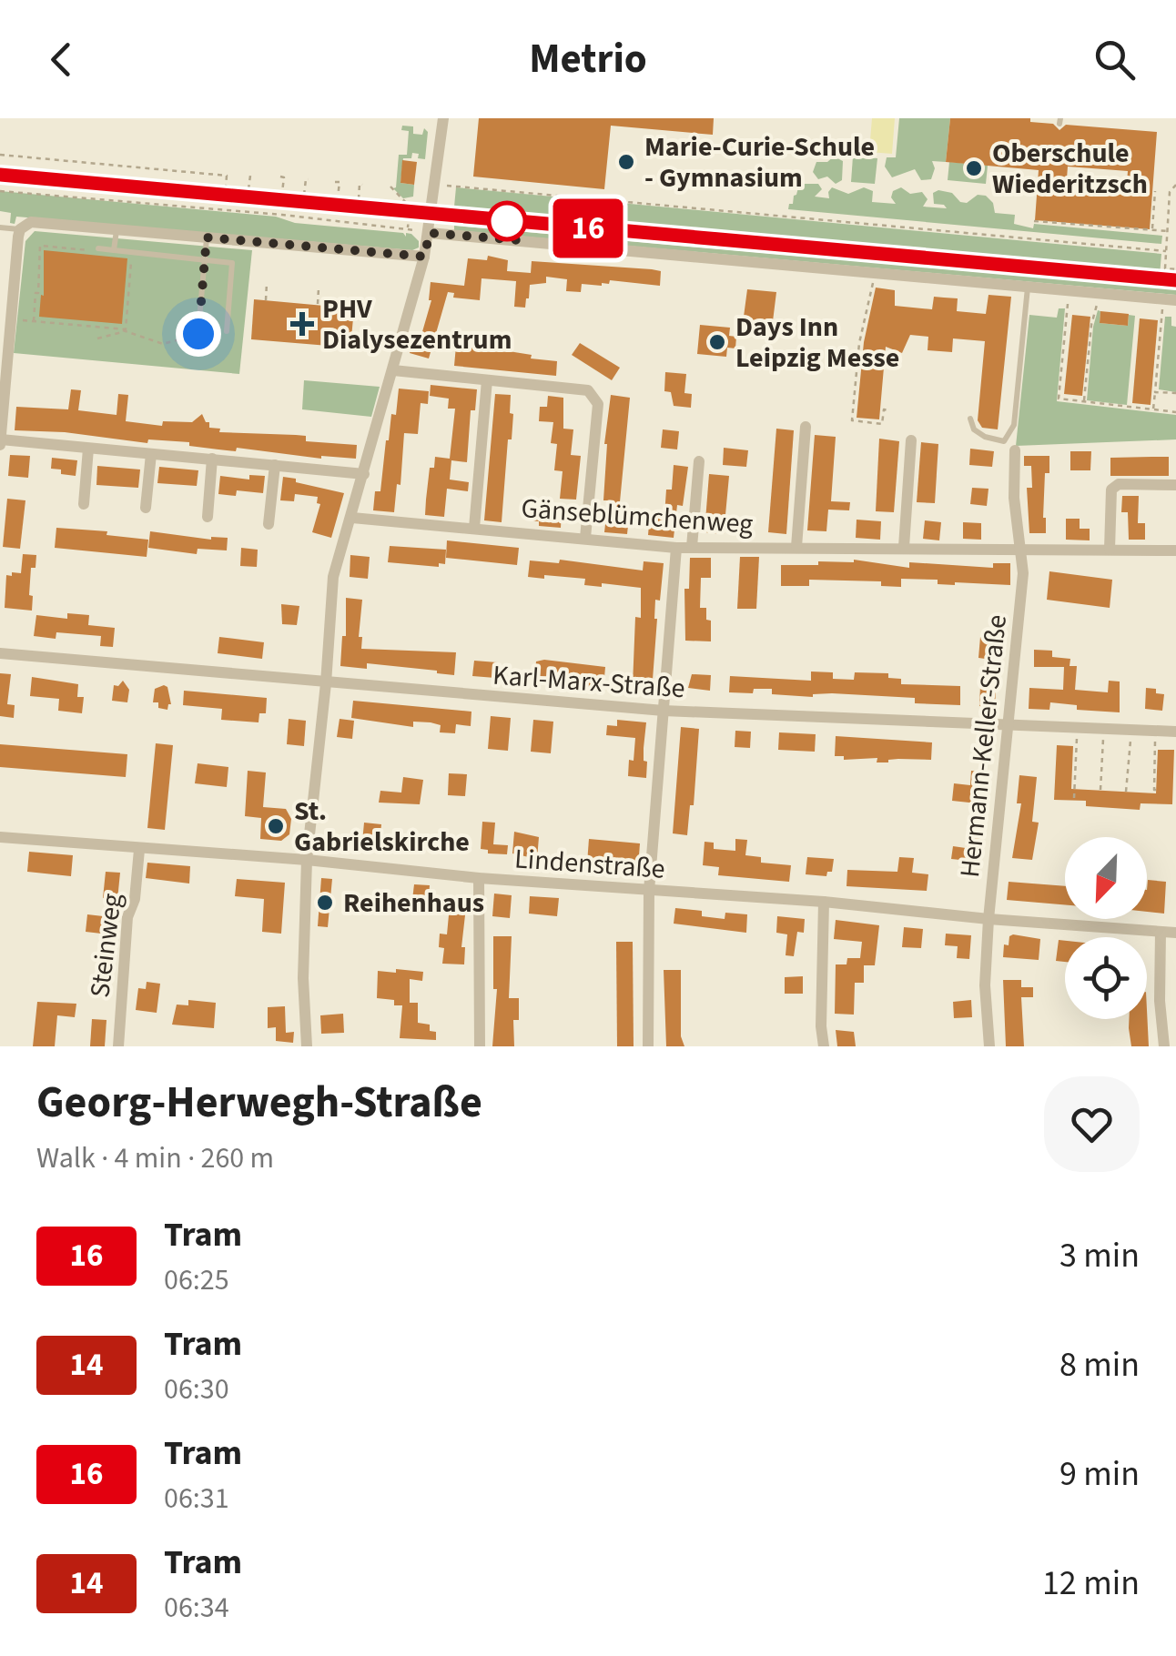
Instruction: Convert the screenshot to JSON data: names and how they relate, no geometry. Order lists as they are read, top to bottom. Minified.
{"streets":{"street":["Gänseblümchenweg","Karl-Marx-Straße","Hermann-Keller-Straße","Lindenstraße","Steinweg"]},"crossings":[["Gänseblümchenweg","Hermann-Keller-Straße"],["Karl-Marx-Straße","Hermann-Keller-Straße"],["Hermann-Keller-Straße","Lindenstraße"],["Lindenstraße","Steinweg"]],"places":{"other":["Marie-Curie-Schule - Gymnasium","Oberschule Wiederitzsch","Days Inn Leipzig Messe","St. Gabrielskirche","Reihenhaus"],"health":["PHV Dialysezentrum"]},"lines":["tram line 16"],"north":"bottom left","page":{"header":"Metrio","on_map":"16","heading":["Georg-Herwegh-Straße","Walk · 4 min · 260 m"],"list":[{"mark":"16","name":"Tram","note":"06:25","value":"3 min"},{"mark":"14","name":"Tram","note":"06:30","value":"8 min"},{"mark":"16","name":"Tram","note":"06:31","value":"9 min"},{"mark":"14","name":"Tram","note":"06:34","value":"12 min"}]}}
